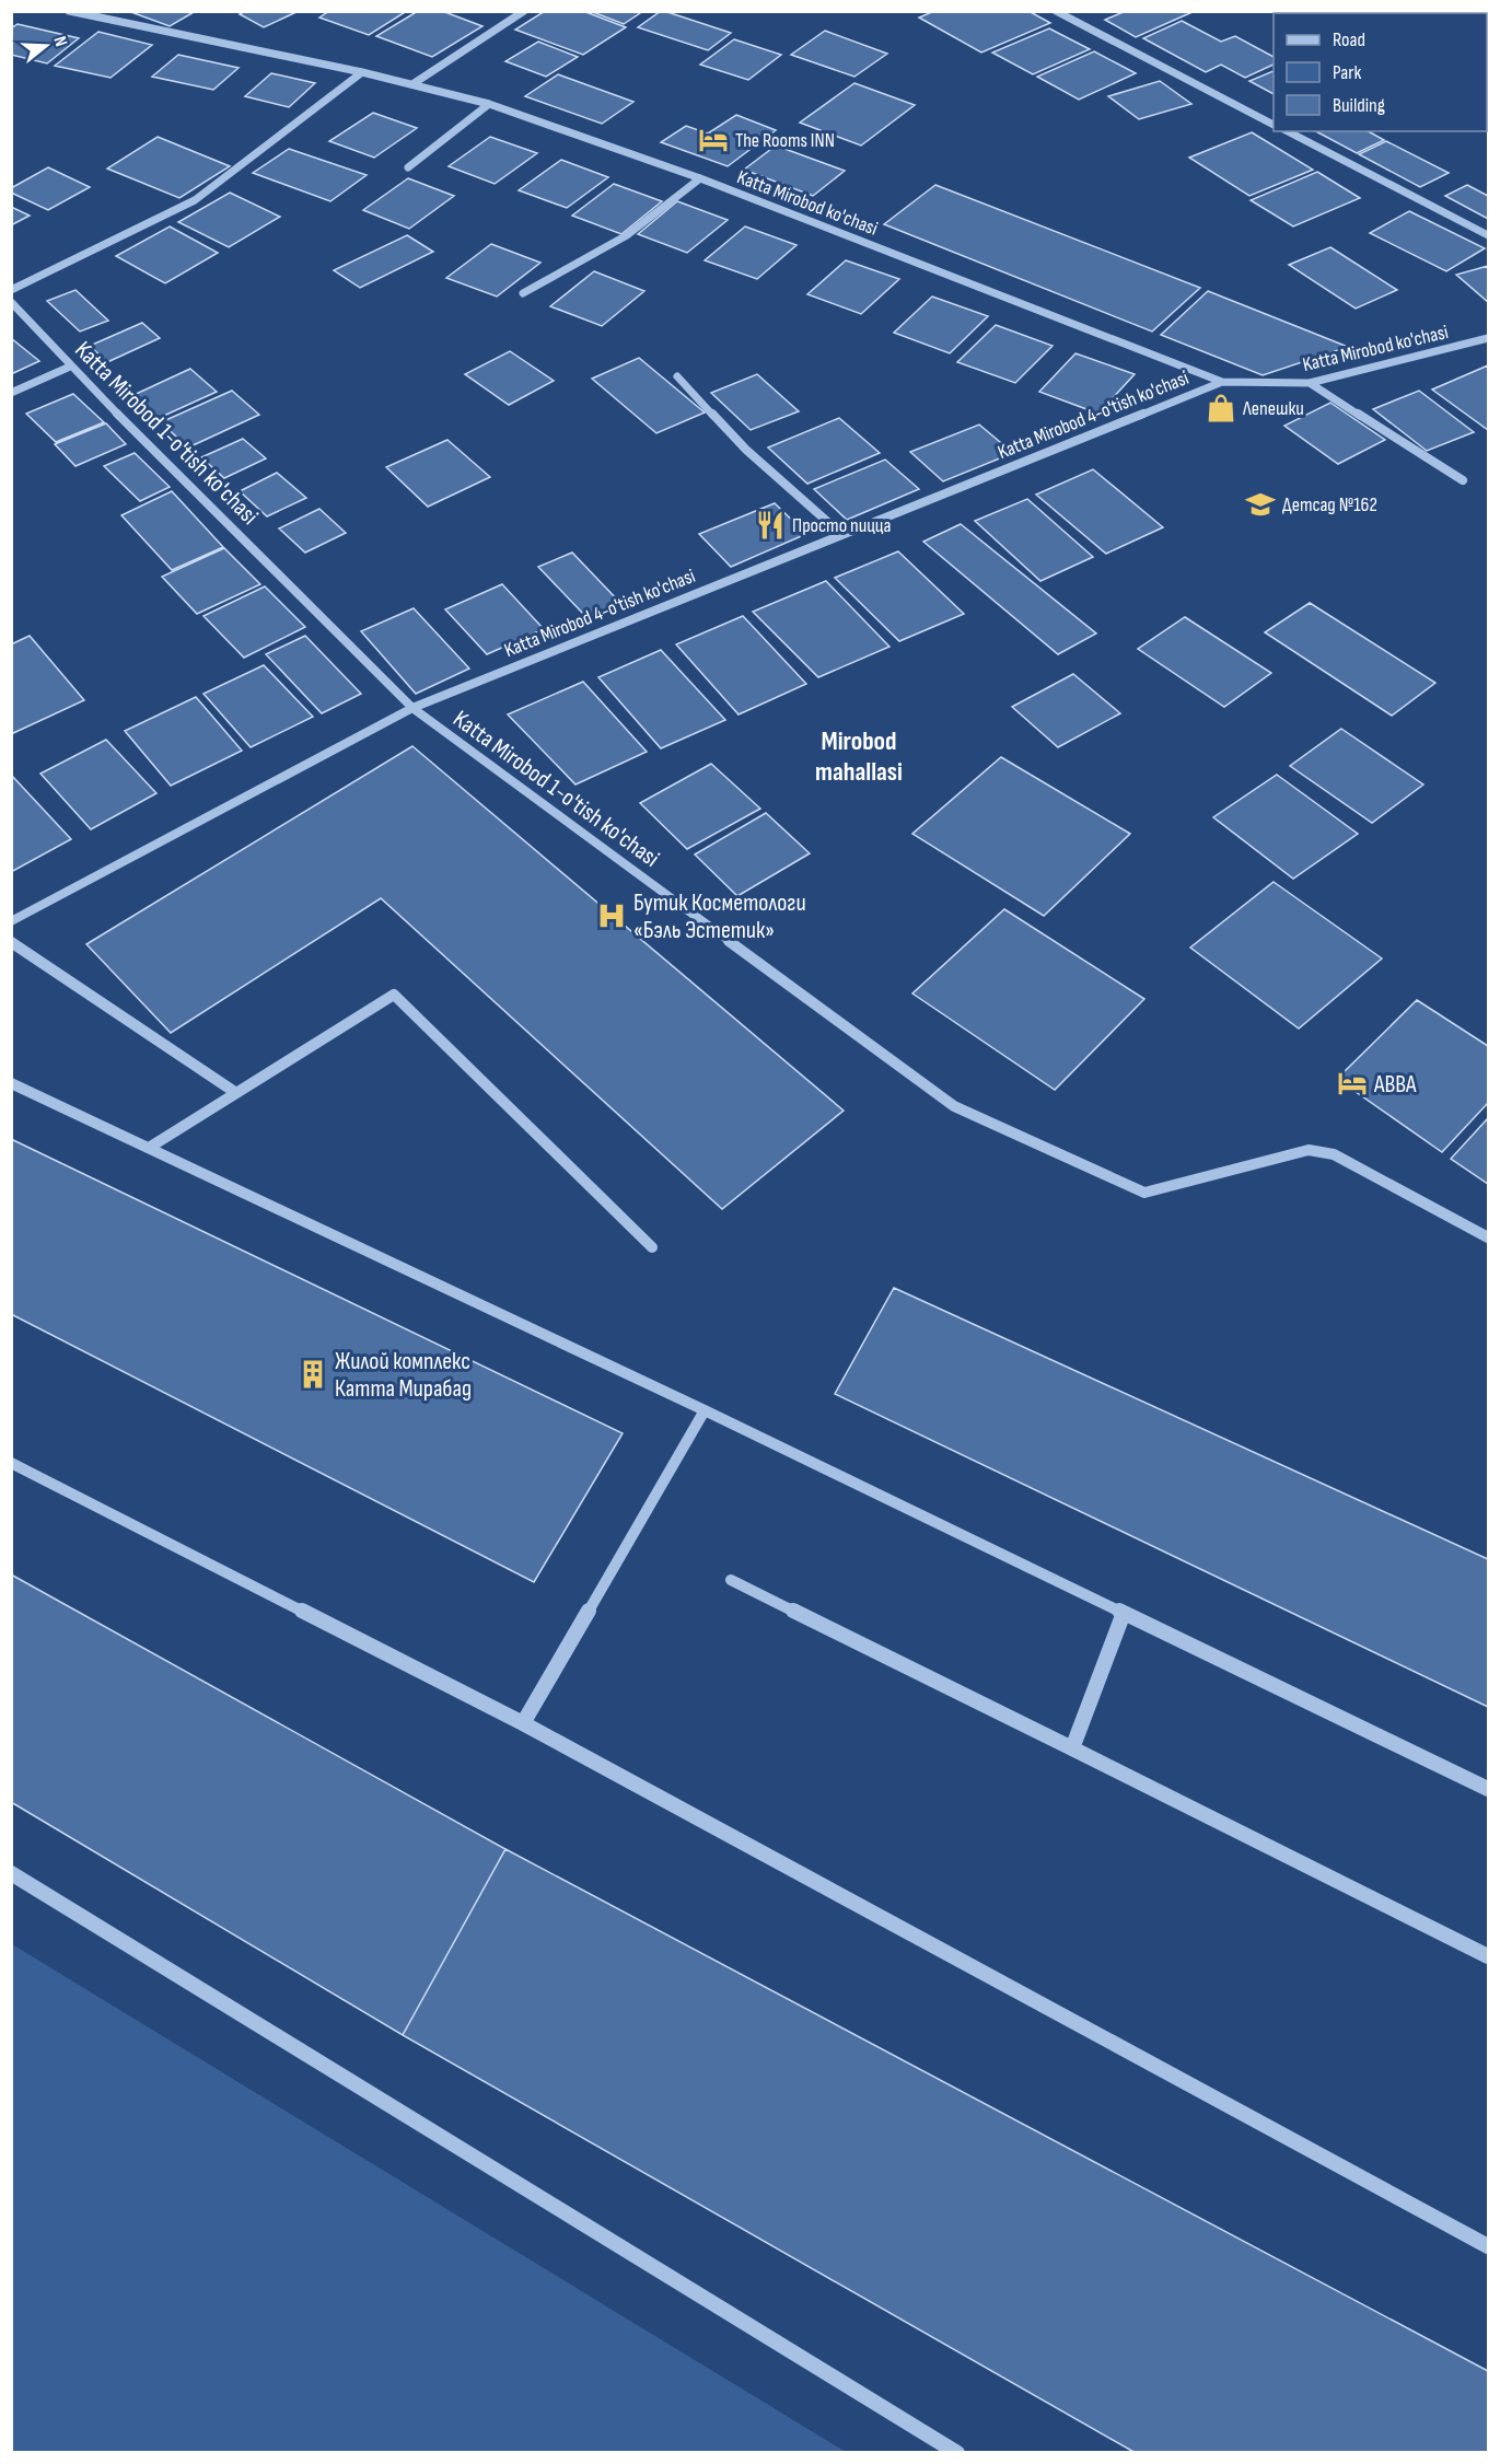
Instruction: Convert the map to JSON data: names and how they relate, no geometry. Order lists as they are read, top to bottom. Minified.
{"streets":{"street":["Katta Mirobod ko'chasi","Katta Mirobod 4-o'tish ko'chasi","Katta Mirobod 1-o'tish ko'chasi"]},"crossings":[["Katta Mirobod ko'chasi","Katta Mirobod 4-o'tish ko'chasi"],["Katta Mirobod 4-o'tish ko'chasi","Katta Mirobod 1-o'tish ko'chasi"]],"districts":["Mirobod mahallasi"],"places":{"hotel":["The Rooms INN","ABBA"],"shop":["Лепешки"],"school or university":["Детсад №162"],"restaurant":["Просто пицца"],"hospital":["Бутик Косметологи «Бэль Эстетик»"],"building":["Жилой комплекс Катта Мирабад"]},"legend":["Road","Park","Building"],"north":"right"}
